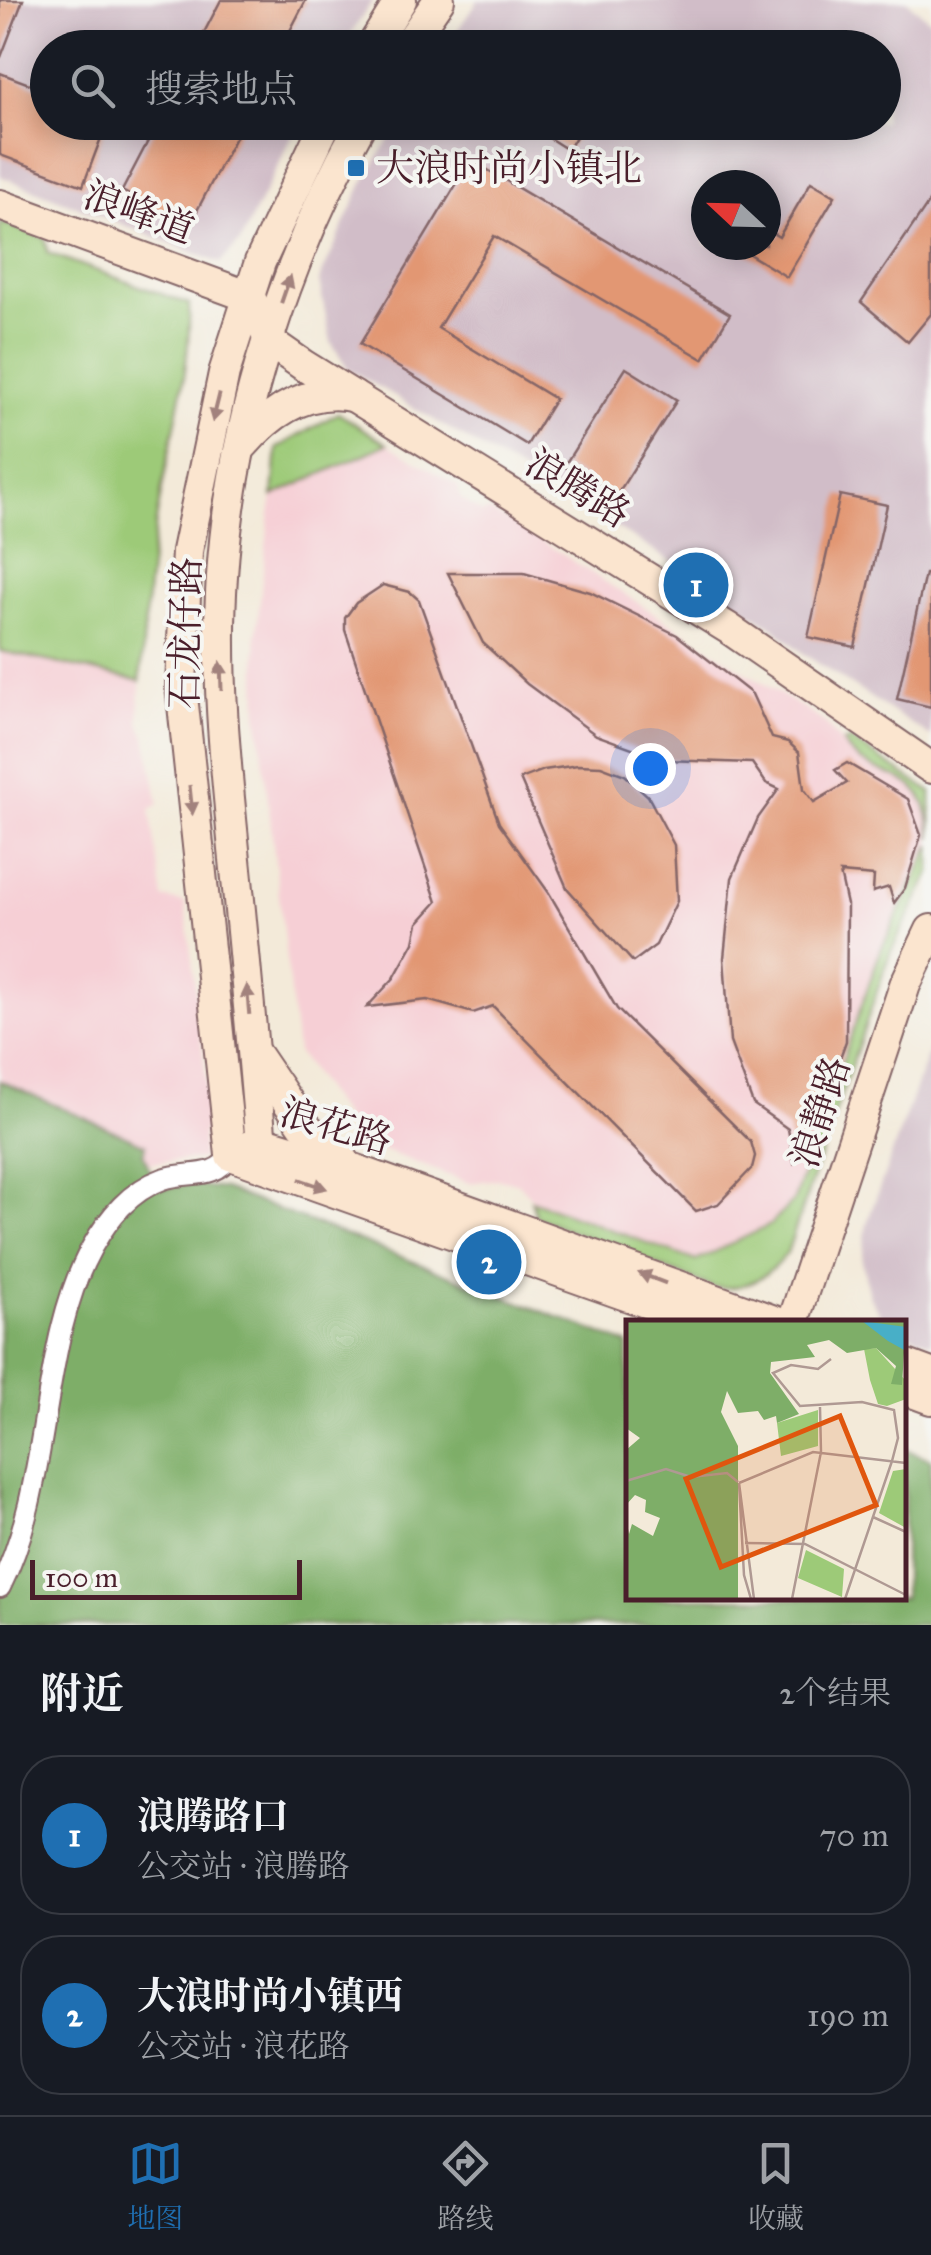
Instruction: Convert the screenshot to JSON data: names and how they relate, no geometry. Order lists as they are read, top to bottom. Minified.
{"streets":{"main road":["浪峰道","浪腾路","石龙仔路","浪静路","浪花路"]},"crossings":[["浪峰道","石龙仔路"],["浪腾路","石龙仔路"],["石龙仔路","浪花路"]],"places":{"transit":["大浪时尚小镇北"]},"scale_bar":"100 m","north":"left","page":{"search":"搜索地点","pins":["1","2"],"scale":"100 m","heading":["附近","2个结果"],"list":[{"mark":"1","name":"浪腾路口","note":"公交站 · 浪腾路","value":"70 m"},{"mark":"2","name":"大浪时尚小镇西","note":"公交站 · 浪花路","value":"190 m"}],"nav":["地图","路线","收藏"]}}
